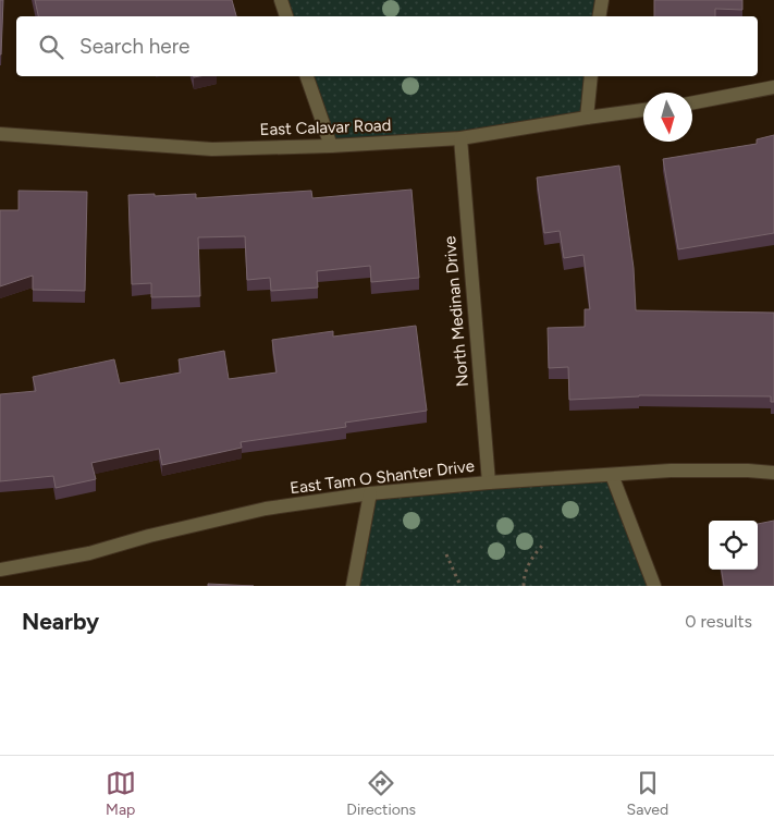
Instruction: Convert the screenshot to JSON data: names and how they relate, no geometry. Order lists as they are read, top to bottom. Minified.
{"streets":{"street":["East Calavar Road","North Medinan Drive","East Tam O Shanter Drive"]},"crossings":[["East Calavar Road","North Medinan Drive"],["North Medinan Drive","East Tam O Shanter Drive"]],"north":"bottom","page":{"search":"Search here","heading":["Nearby","0 results"],"nav":["Map","Directions","Saved"]}}
